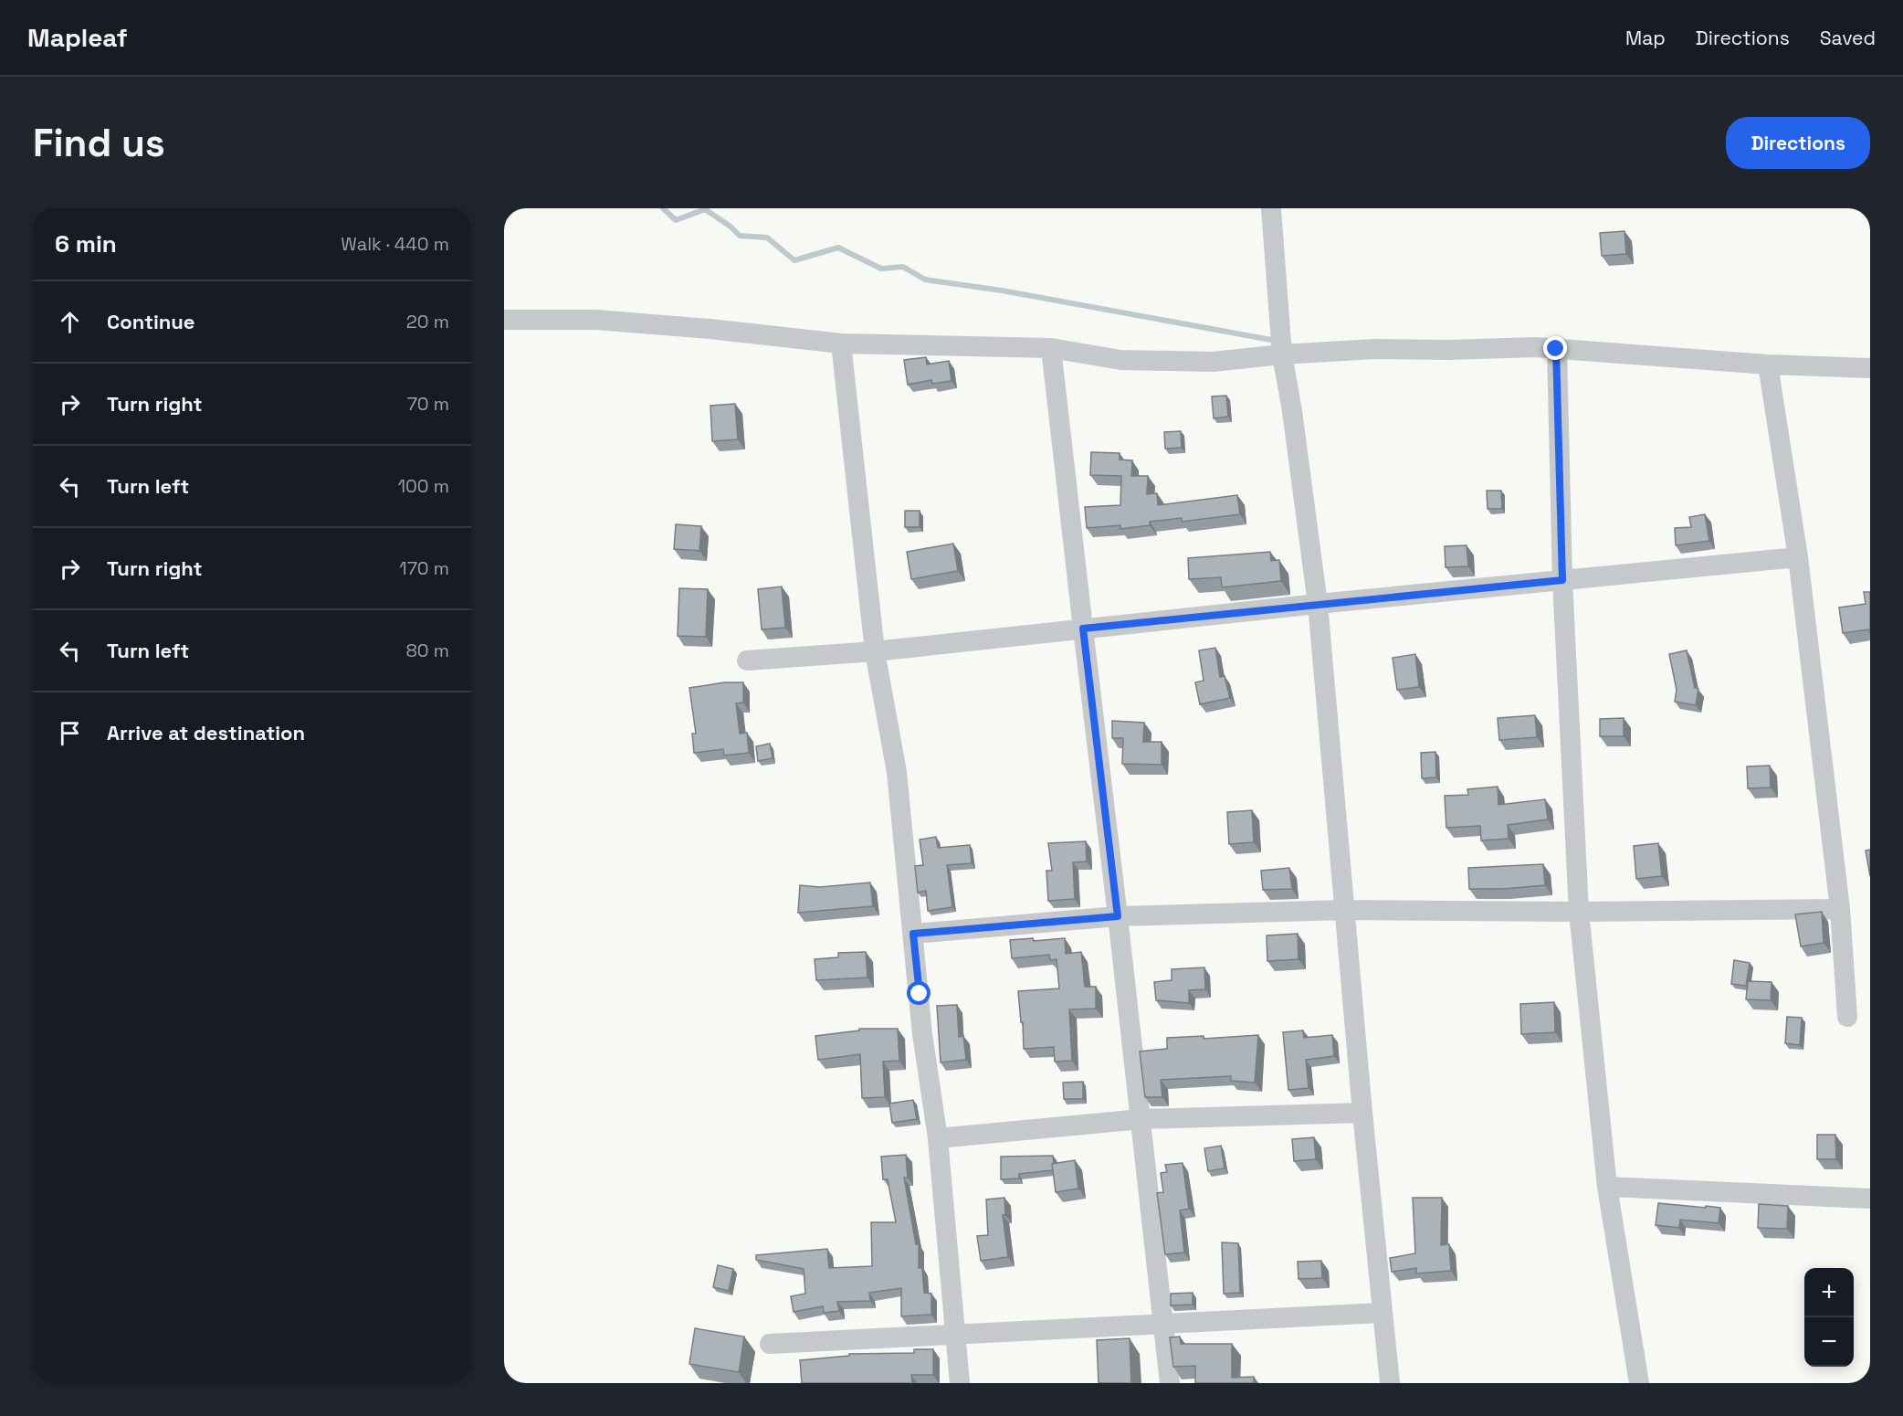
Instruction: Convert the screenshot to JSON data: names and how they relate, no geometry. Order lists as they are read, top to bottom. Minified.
{"page":{"header":"Mapleaf","nav":["Map","Directions","Saved"],"buttons":"Directions","title":"Find us","heading":["6 min","Walk · 440 m"],"list":[["Continue","20 m"],["Turn right","70 m"],["Turn left","100 m"],["Turn right","170 m"],["Turn left","80 m"],"Arrive at destination"],"map_buttons":["+","−"]}}
